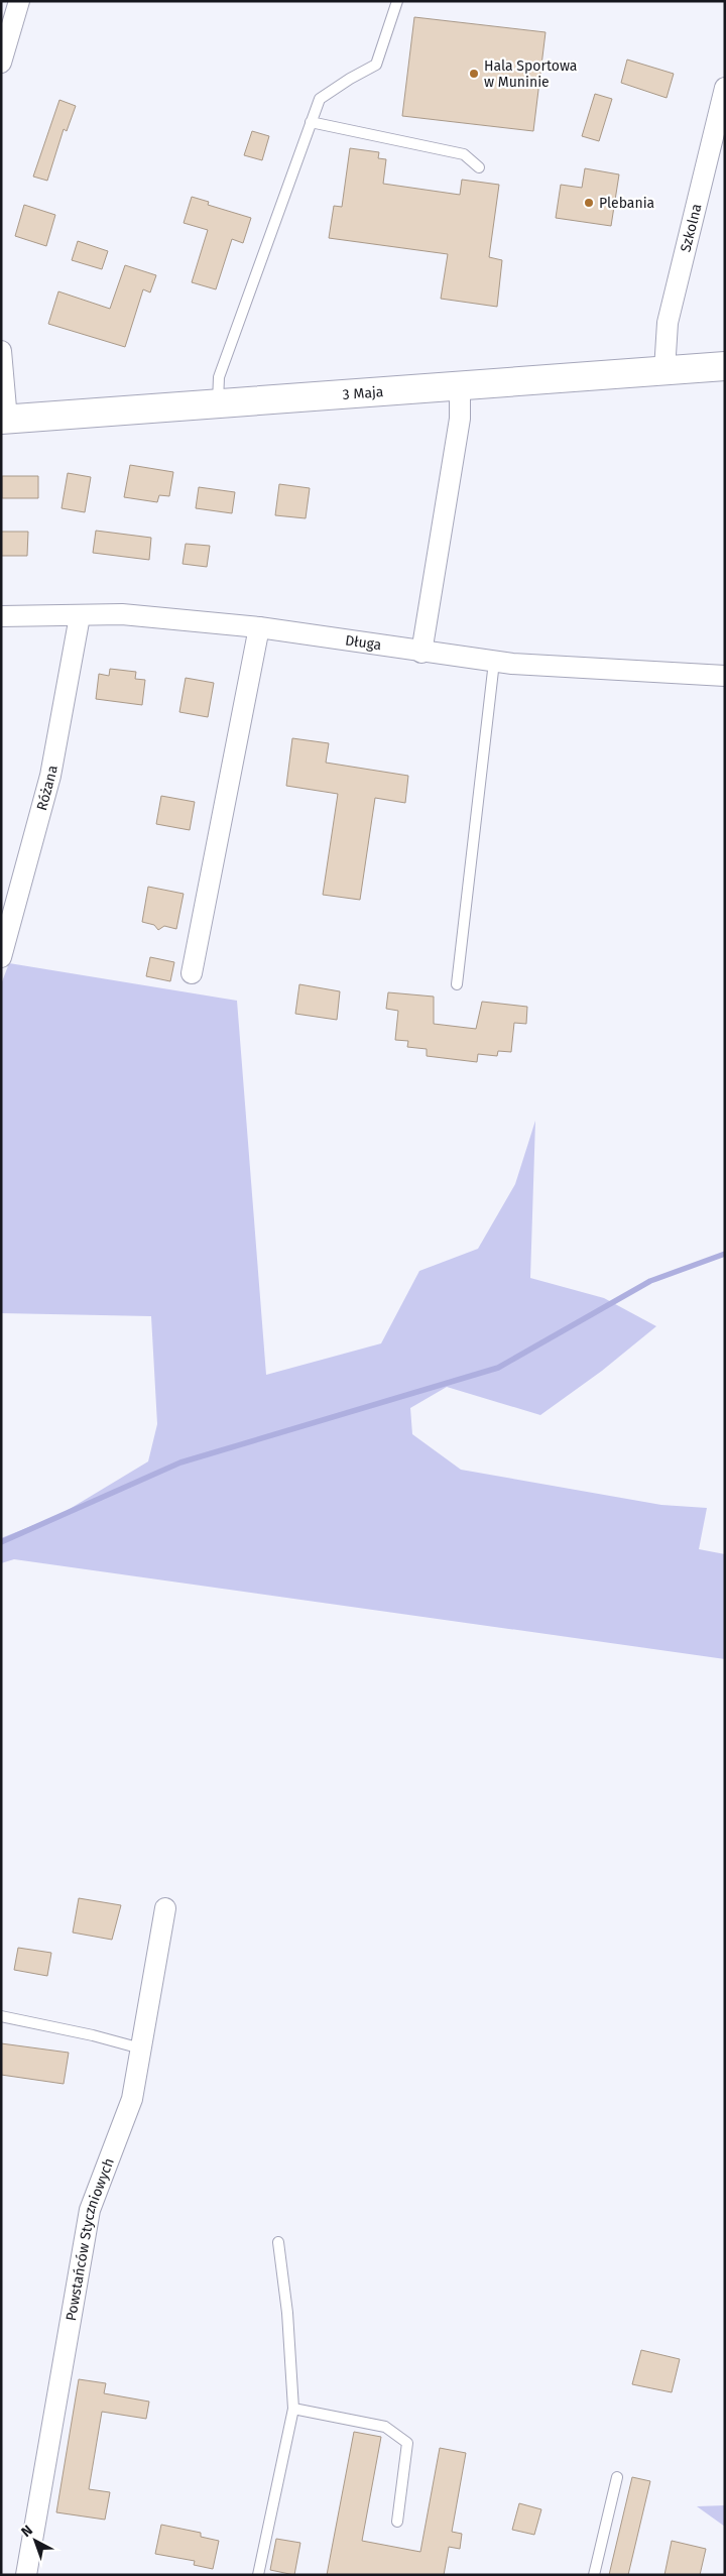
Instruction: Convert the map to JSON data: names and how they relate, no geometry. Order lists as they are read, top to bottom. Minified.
{"streets":{"street":["Szkolna","3 Maja","Długa","Różana","Powstańców Styczniowych"]},"crossings":[["Szkolna","3 Maja"],["Długa","Różana"]],"places":["Hala Sportowa w Muninie","Plebania"],"north":"top left"}
